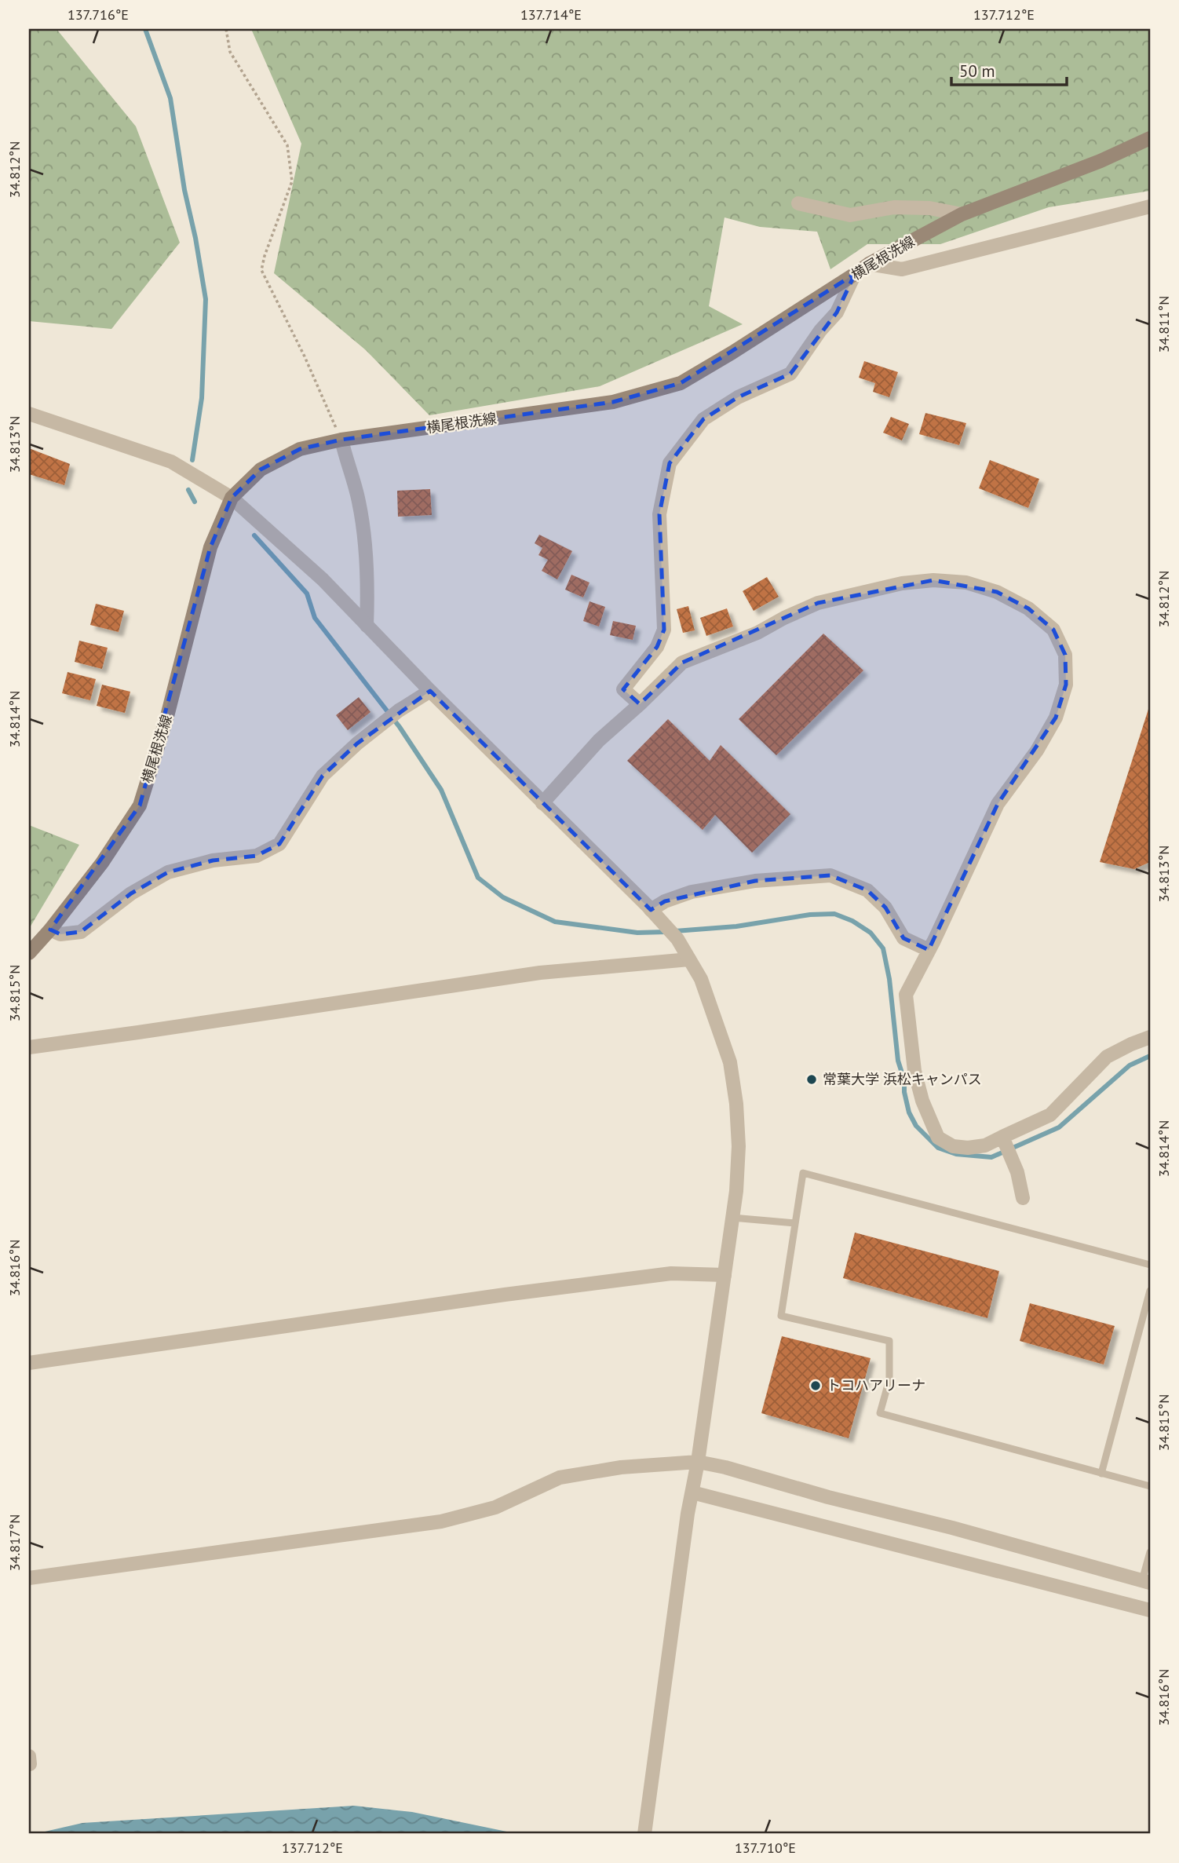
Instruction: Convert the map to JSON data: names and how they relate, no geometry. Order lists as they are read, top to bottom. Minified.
{"streets":{"main road":["横尾根洗線"]},"places":["常葉大学 浜松キャンパス","トコハアリーナ"],"scale_bar":"50 m","coordinates":["137.716°E","137.714°E","137.712°E","34.812°N","34.811°N","34.813°N","34.814°N","34.815°N","34.816°N","34.817°N","137.710°E"]}
